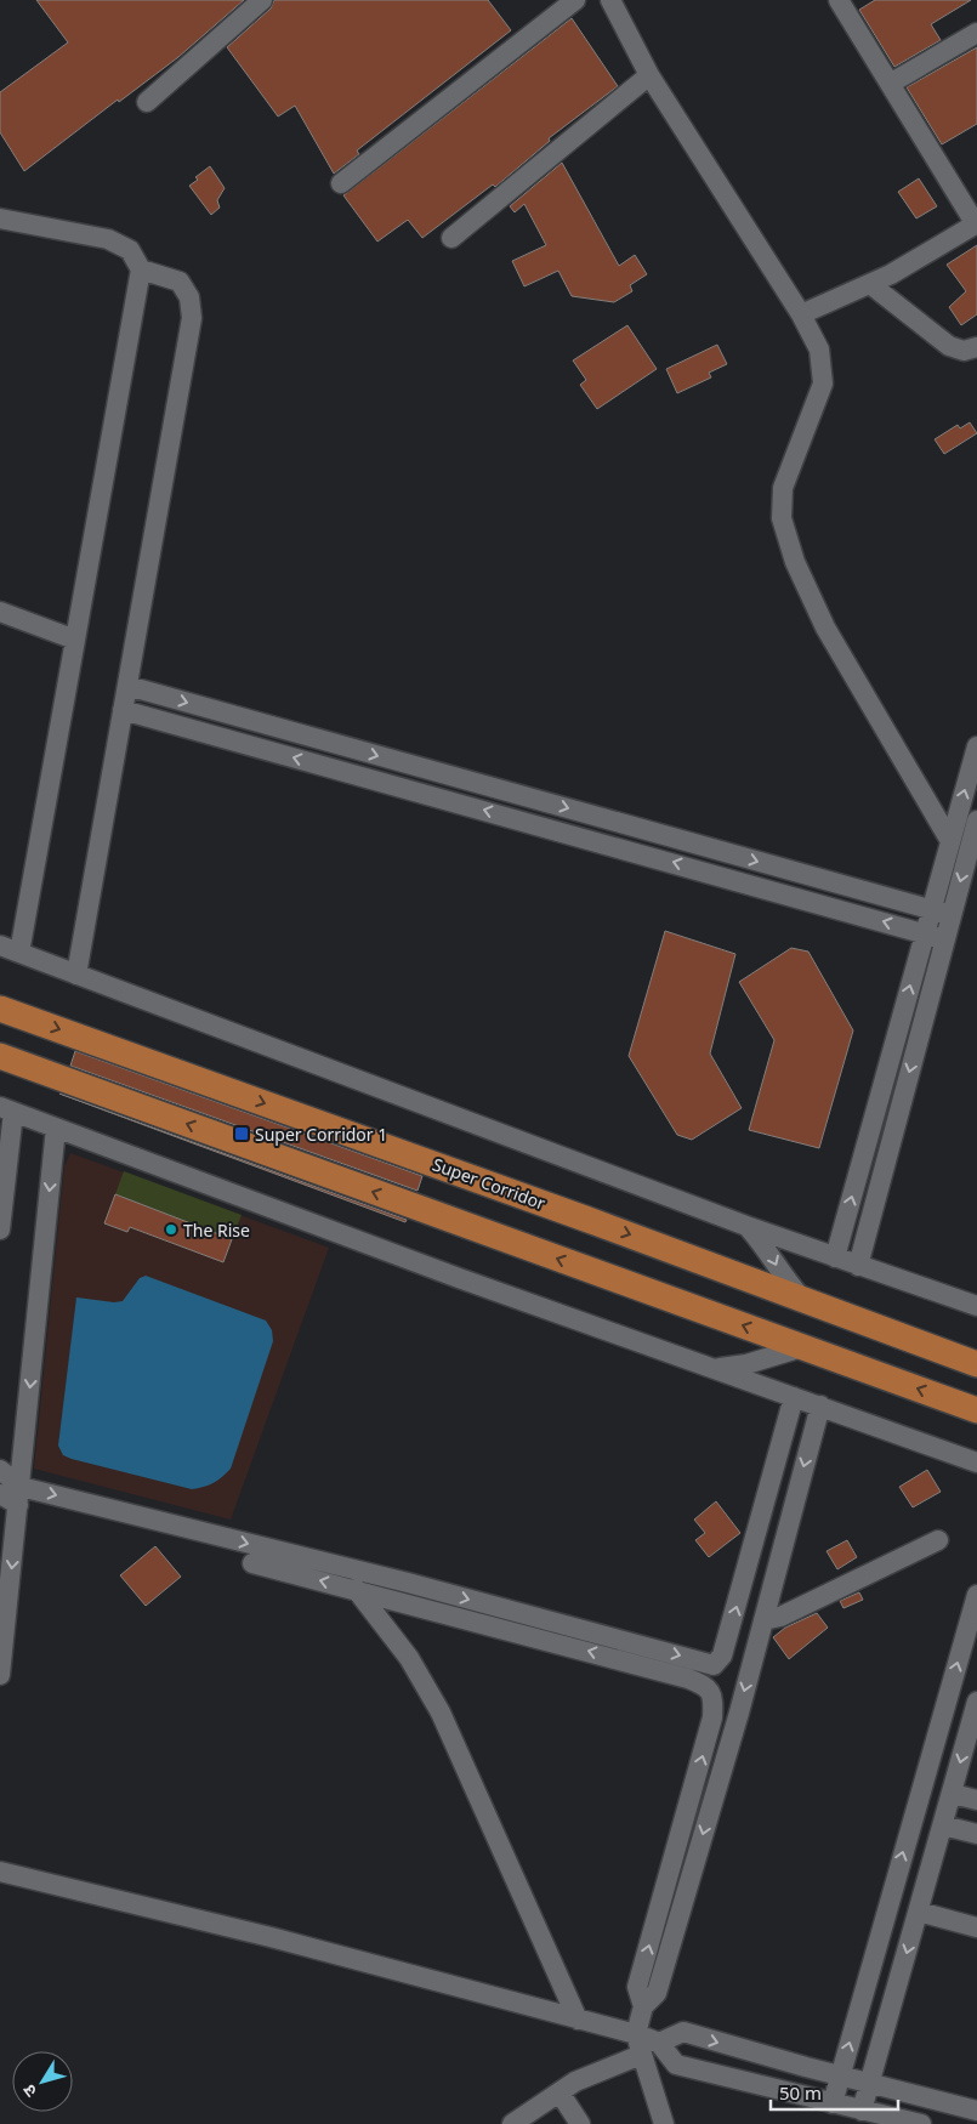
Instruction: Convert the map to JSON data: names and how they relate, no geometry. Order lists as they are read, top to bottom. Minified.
{"streets":{"main road":["Super Corridor"]},"places":{"transit":["Super Corridor 1"],"other":["The Rise"]},"scale_bar":"50 m","north":"bottom left"}
